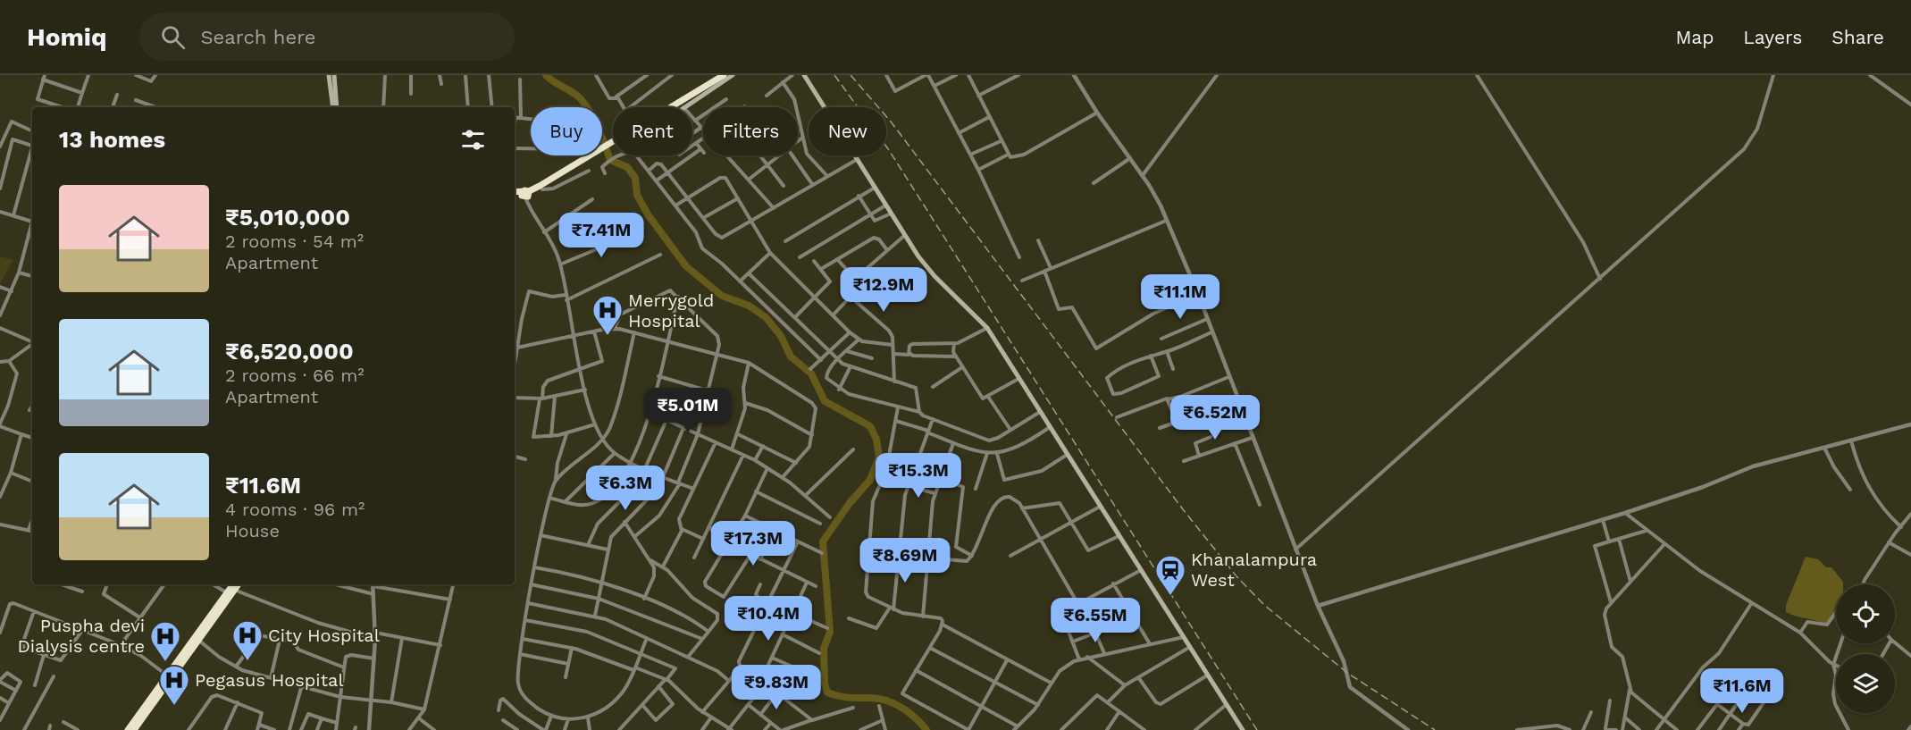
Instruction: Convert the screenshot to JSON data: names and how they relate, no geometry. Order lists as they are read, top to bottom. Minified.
{"places":{"hospital":["Merrygold Hospital","City Hospital","Puspha devi Dialysis centre","Pegasus Hospital"],"station":["Khanalampura West"]},"page":{"header":"Homiq","search":"Search here","nav":["Map","Layers","Share"],"chip":["Buy","Rent","Filters","New"],"heading":"13 homes","list":[{"name":"₹5,010,000","note":"2 rooms · 54 m² · Apartment"},{"name":"₹6,520,000","note":"2 rooms · 66 m² · Apartment"},{"name":"₹11.6M","note":"4 rooms · 96 m² · House"}],"price":["₹7.41M","₹12.9M","₹11.1M","₹5.01M","₹6.52M","₹15.3M","₹6.3M","₹17.3M","₹8.69M","₹10.4M","₹6.55M","₹9.83M","₹11.6M"]}}
